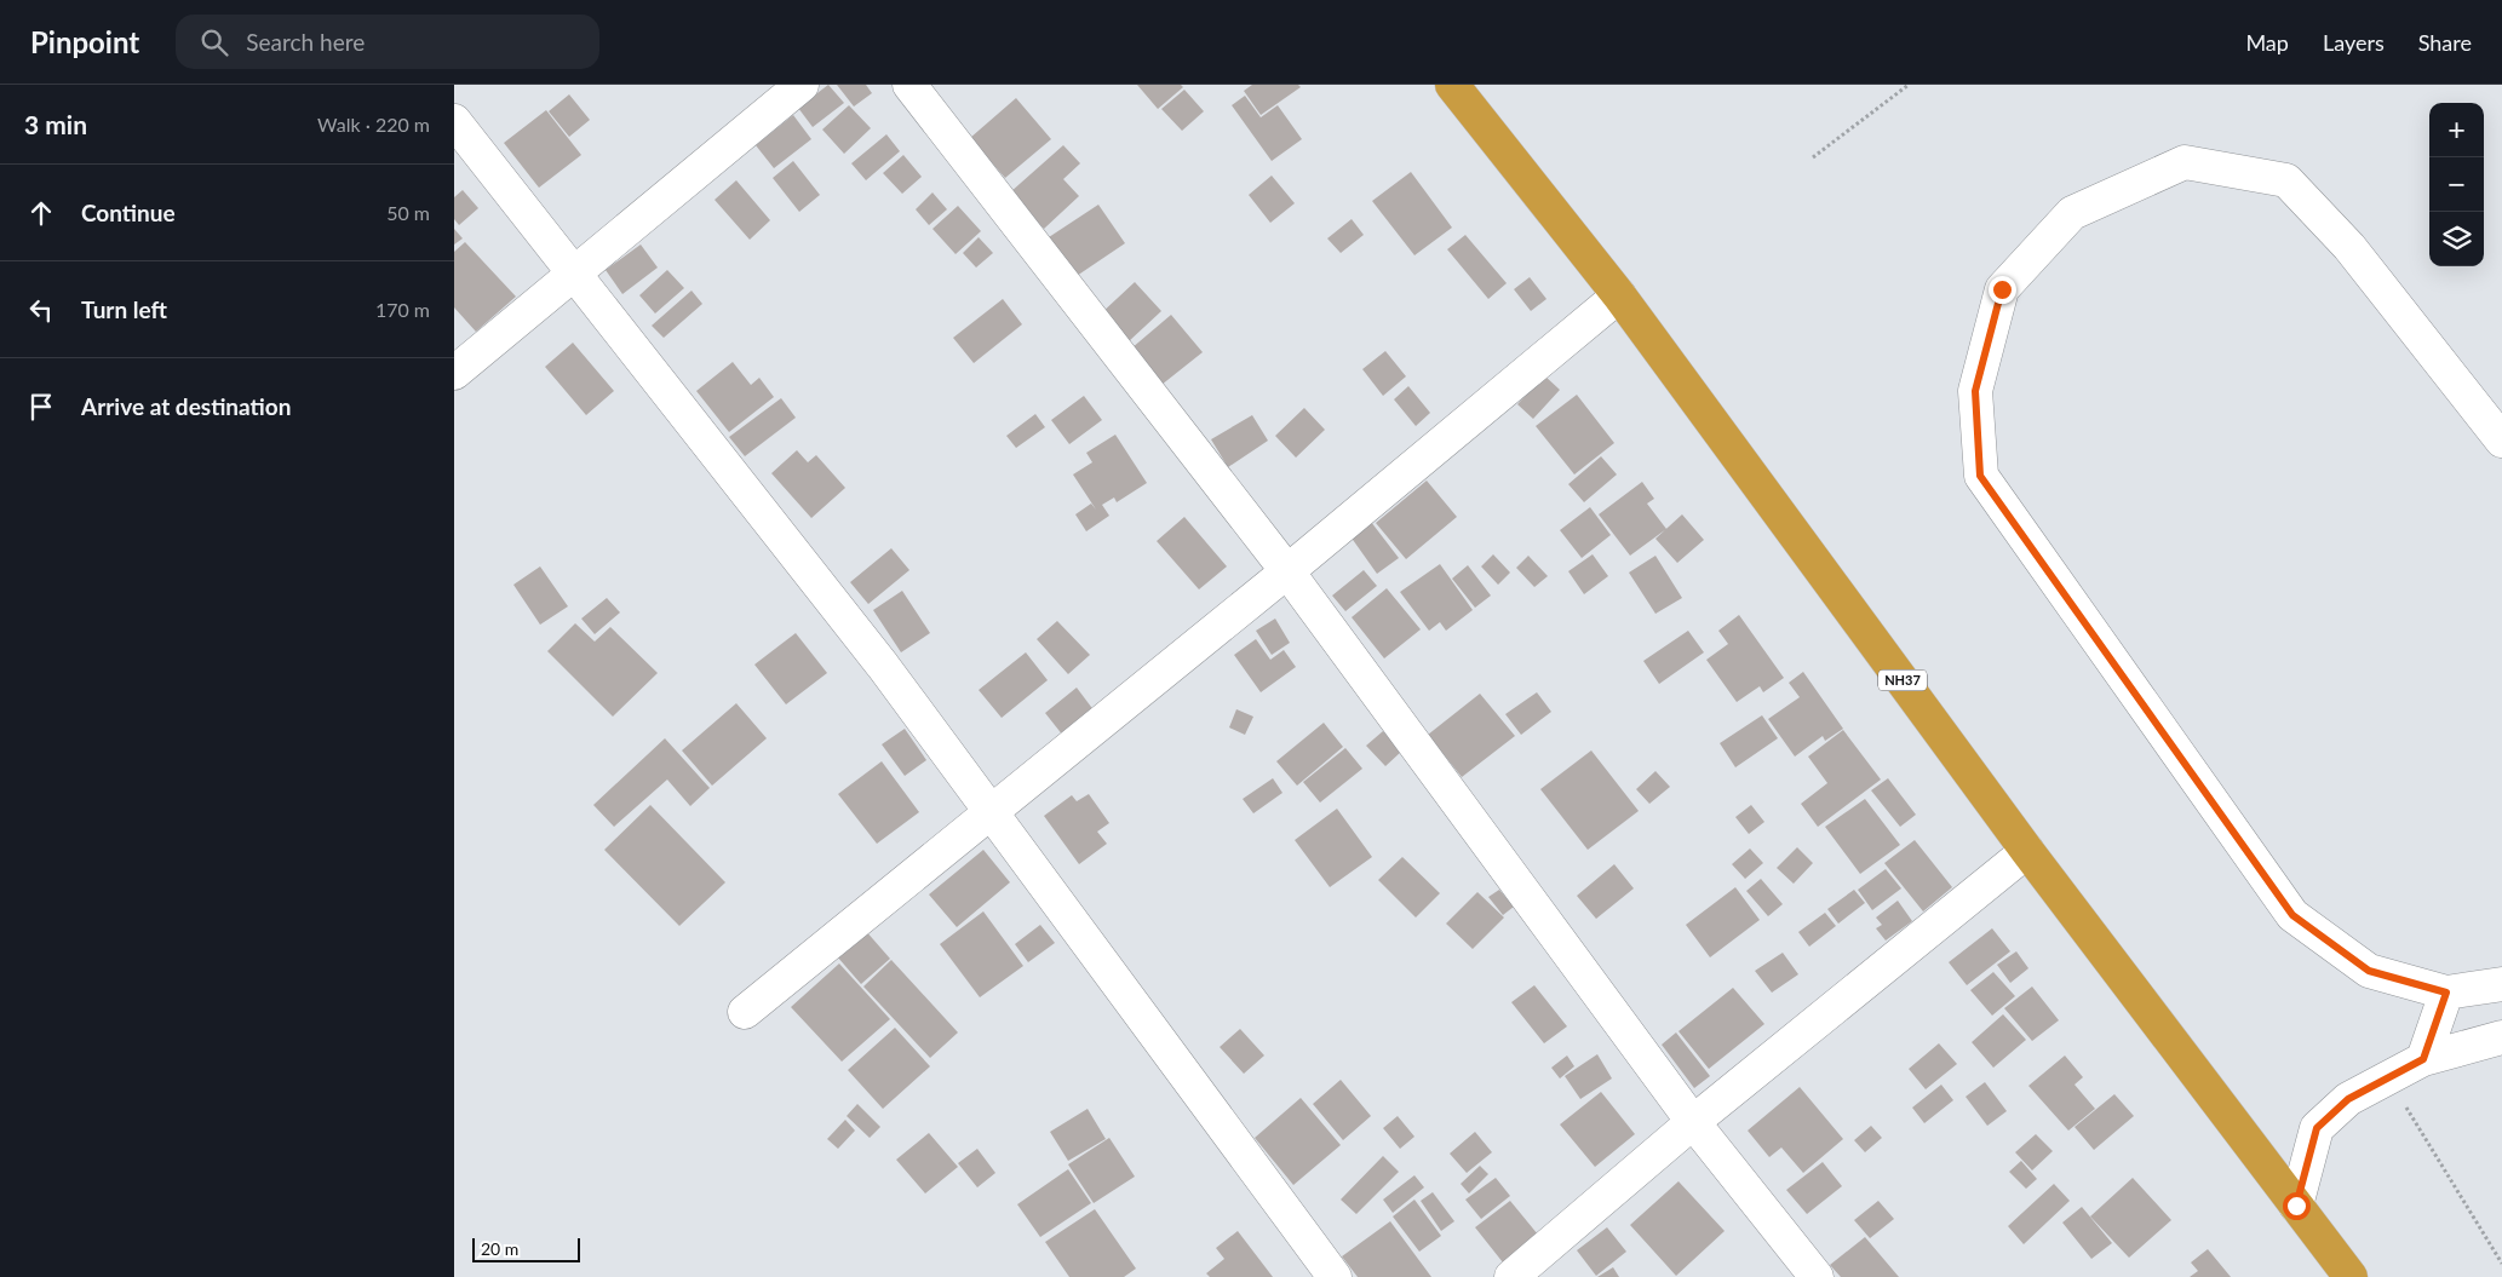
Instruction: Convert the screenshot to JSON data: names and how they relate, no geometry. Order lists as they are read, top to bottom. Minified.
{"streets":{"highway":["NH37"]},"scale_bar":"20 m","page":{"header":"Pinpoint","search":"Search here","nav":["Map","Layers","Share"],"heading":["3 min","Walk · 220 m"],"map_buttons":["+","−"],"list":[["Continue","50 m"],["Turn left","170 m"],"Arrive at destination"],"scale":"20 m"}}
